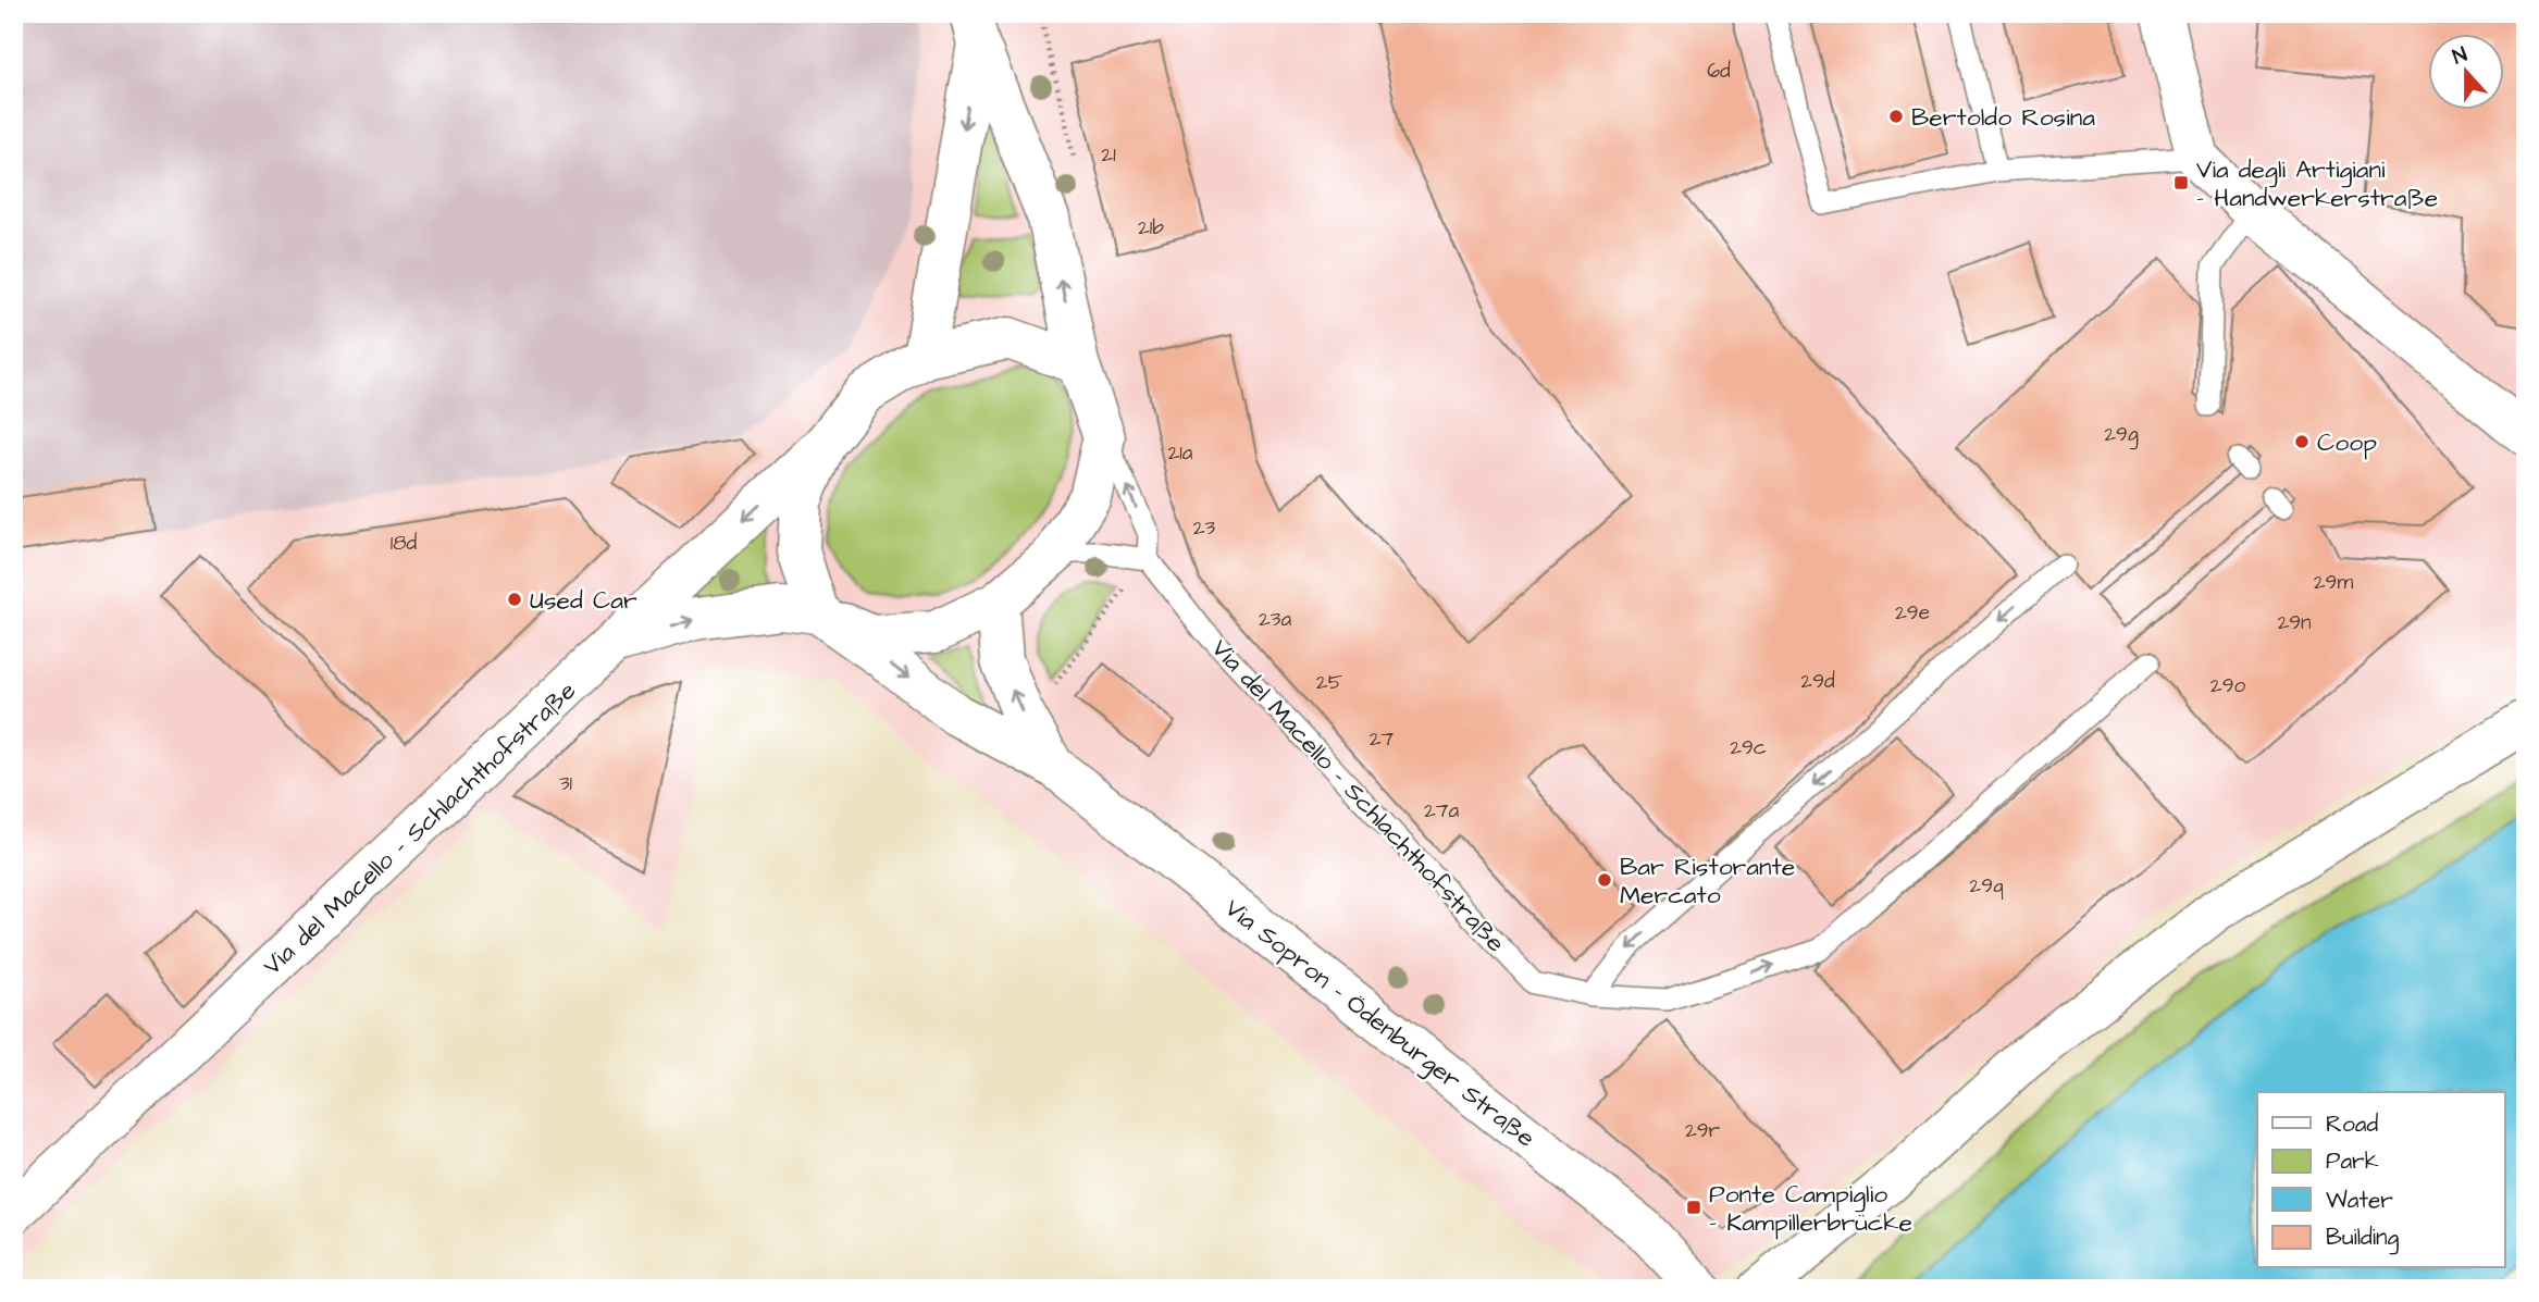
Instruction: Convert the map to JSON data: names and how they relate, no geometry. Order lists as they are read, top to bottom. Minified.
{"streets":{"street":["Via del Macello - Schlachthofstraße","Via Sopron - Ödenburger Straße"]},"places":{"other":["Bertoldo Rosina","Coop","Used Car","Bar Ristorante Mercato"],"transit":["Via degli Artigiani - Handwerkerstraße","Ponte Campiglio - Kampillerbrücke"]},"house_numbers":["6d","21","21b","29g","21a","23","18d","29m","29e","23a","29n","29d","25","29o","27","29c","31","27a","29q","29r"],"legend":["Road","Park","Water","Building"],"north":"top"}
